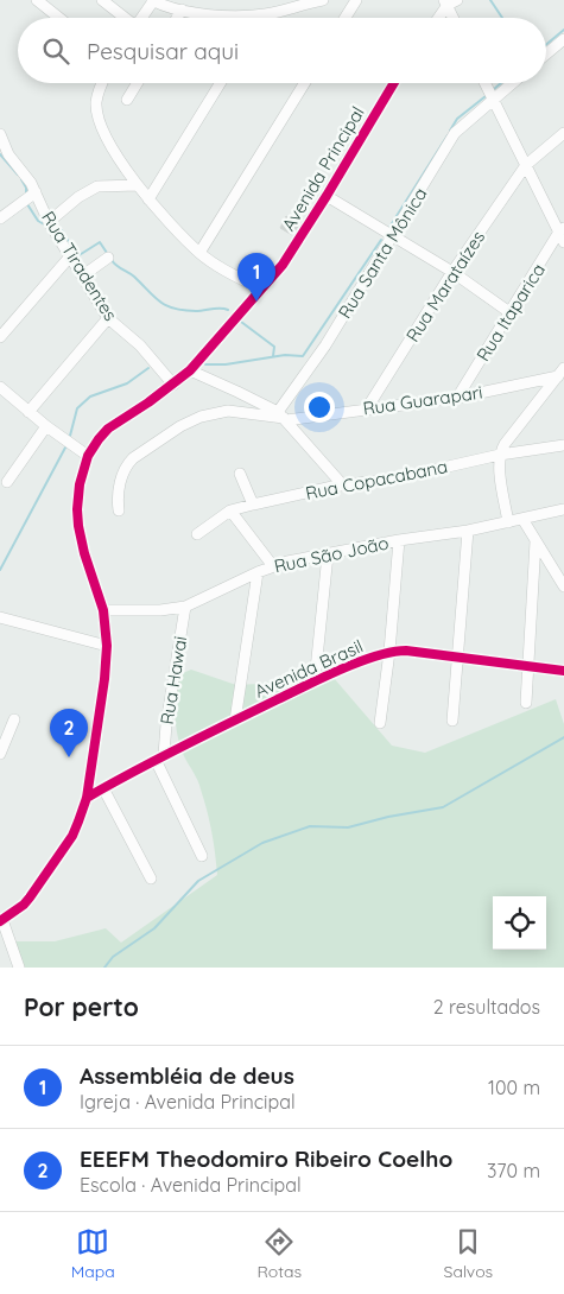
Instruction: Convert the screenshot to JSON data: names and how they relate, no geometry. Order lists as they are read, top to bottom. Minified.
{"streets":{"street":["Avenida Principal","Rua Santa Mônica","Rua Tiradentes","Rua Marataízes","Rua Itaparica","Rua Guarapari","Rua Copacabana","Rua São João","Avenida Brasil","Rua Hawai"]},"crossings":[["Avenida Principal","Rua Tiradentes"],["Avenida Principal","Rua São João"],["Avenida Principal","Avenida Brasil"],["Rua Santa Mônica","Rua Guarapari"],["Rua Marataízes","Rua Guarapari"],["Rua Itaparica","Rua Guarapari"],["Rua São João","Rua Hawai"],["Avenida Brasil","Rua Hawai"]],"page":{"search":"Pesquisar aqui","pins":["1","2"],"heading":["Por perto","2 resultados"],"list":[{"mark":"1","name":"Assembléia de deus","note":"Igreja · Avenida Principal","value":"100 m"},{"mark":"2","name":"EEEFM Theodomiro Ribeiro Coelho","note":"Escola · Avenida Principal","value":"370 m"}],"nav":["Mapa","Rotas","Salvos"]}}
